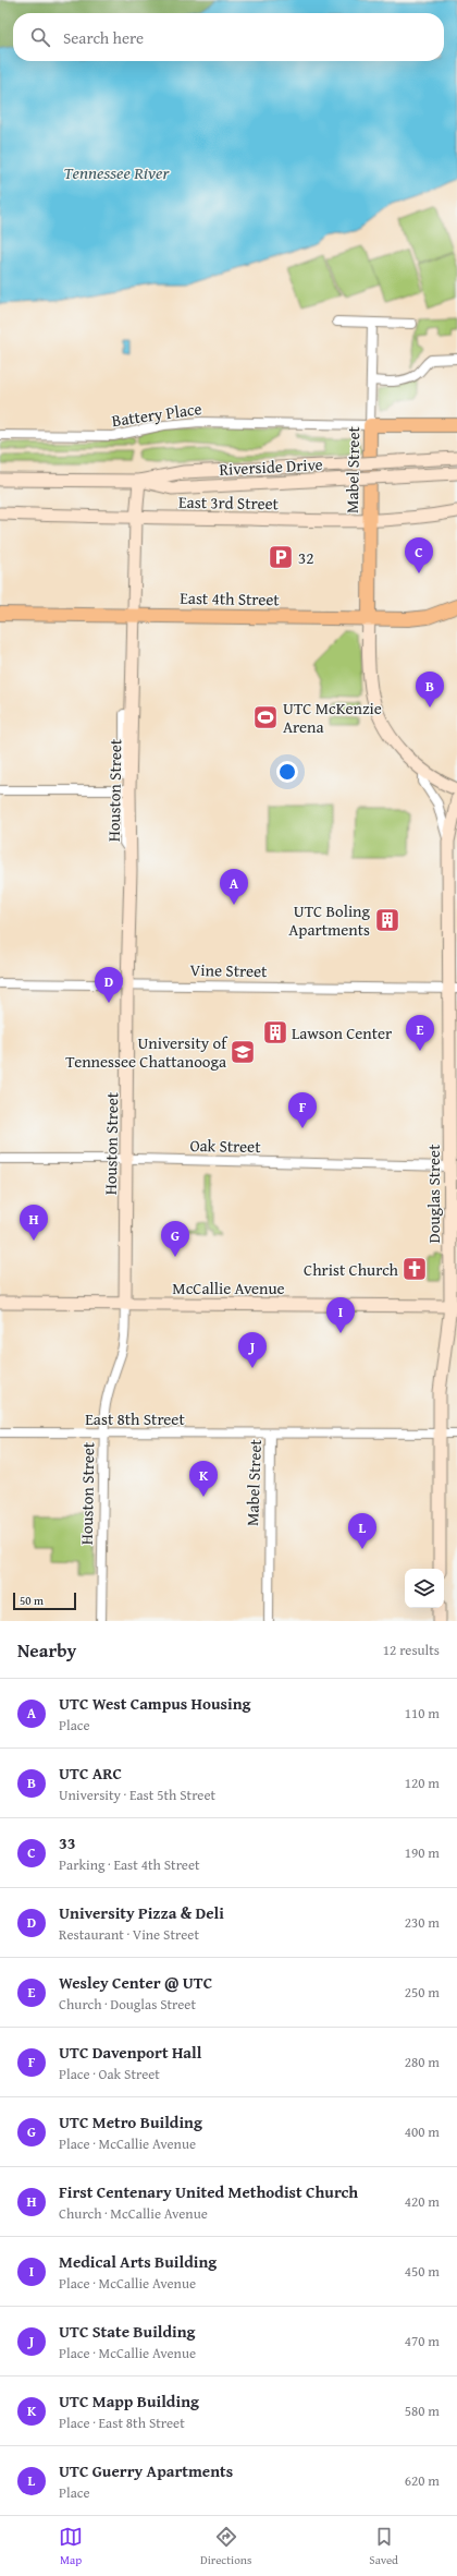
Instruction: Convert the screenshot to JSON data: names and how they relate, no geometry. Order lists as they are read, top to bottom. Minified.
{"streets":{"main road":["Mabel Street","East 4th Street"],"street":["Battery Place","Riverside Drive","East 3rd Street","Houston Street","Vine Street","Oak Street","Douglas Street","McCallie Avenue","East 8th Street"]},"crossings":[["Battery Place","Mabel Street"],["Riverside Drive","Houston Street"],["Mabel Street","East 3rd Street"],["Mabel Street","East 4th Street"],["Mabel Street","Douglas Street"],["Mabel Street","East 8th Street"],["East 3rd Street","Houston Street"],["East 4th Street","Houston Street"],["Houston Street","Vine Street"],["Houston Street","Oak Street"],["Houston Street","McCallie Avenue"],["Houston Street","East 8th Street"],["Vine Street","Douglas Street"],["Oak Street","Douglas Street"],["Douglas Street","McCallie Avenue"]],"water":["Tennessee River"],"places":{"parking":["32"],"sports":["UTC McKenzie Arena"],"building":["UTC Boling Apartments","Lawson Center"],"school or university":["University of Tennessee Chattanooga"],"church":["Christ Church"]},"scale_bar":"50 m","page":{"search":"Search here","pins":["C","B","A","D","E","F","H","G","I","J","K","L"],"scale":"50 m","heading":["Nearby","12 results"],"list":[{"mark":"A","name":"UTC West Campus Housing","note":"Place","value":"110 m"},{"mark":"B","name":"UTC ARC","note":"University · East 5th Street","value":"120 m"},{"mark":"C","name":"33","note":"Parking · East 4th Street","value":"190 m"},{"mark":"D","name":"University Pizza & Deli","note":"Restaurant · Vine Street","value":"230 m"},{"mark":"E","name":"Wesley Center @ UTC","note":"Church · Douglas Street","value":"250 m"},{"mark":"F","name":"UTC Davenport Hall","note":"Place · Oak Street","value":"280 m"},{"mark":"G","name":"UTC Metro Building","note":"Place · McCallie Avenue","value":"400 m"},{"mark":"H","name":"First Centenary United Methodist Church","note":"Church · McCallie Avenue","value":"420 m"},{"mark":"I","name":"Medical Arts Building","note":"Place · McCallie Avenue","value":"450 m"},{"mark":"J","name":"UTC State Building","note":"Place · McCallie Avenue","value":"470 m"},{"mark":"K","name":"UTC Mapp Building","note":"Place · East 8th Street","value":"580 m"},{"mark":"L","name":"UTC Guerry Apartments","note":"Place","value":"620 m"}],"nav":["Map","Directions","Saved"]}}
